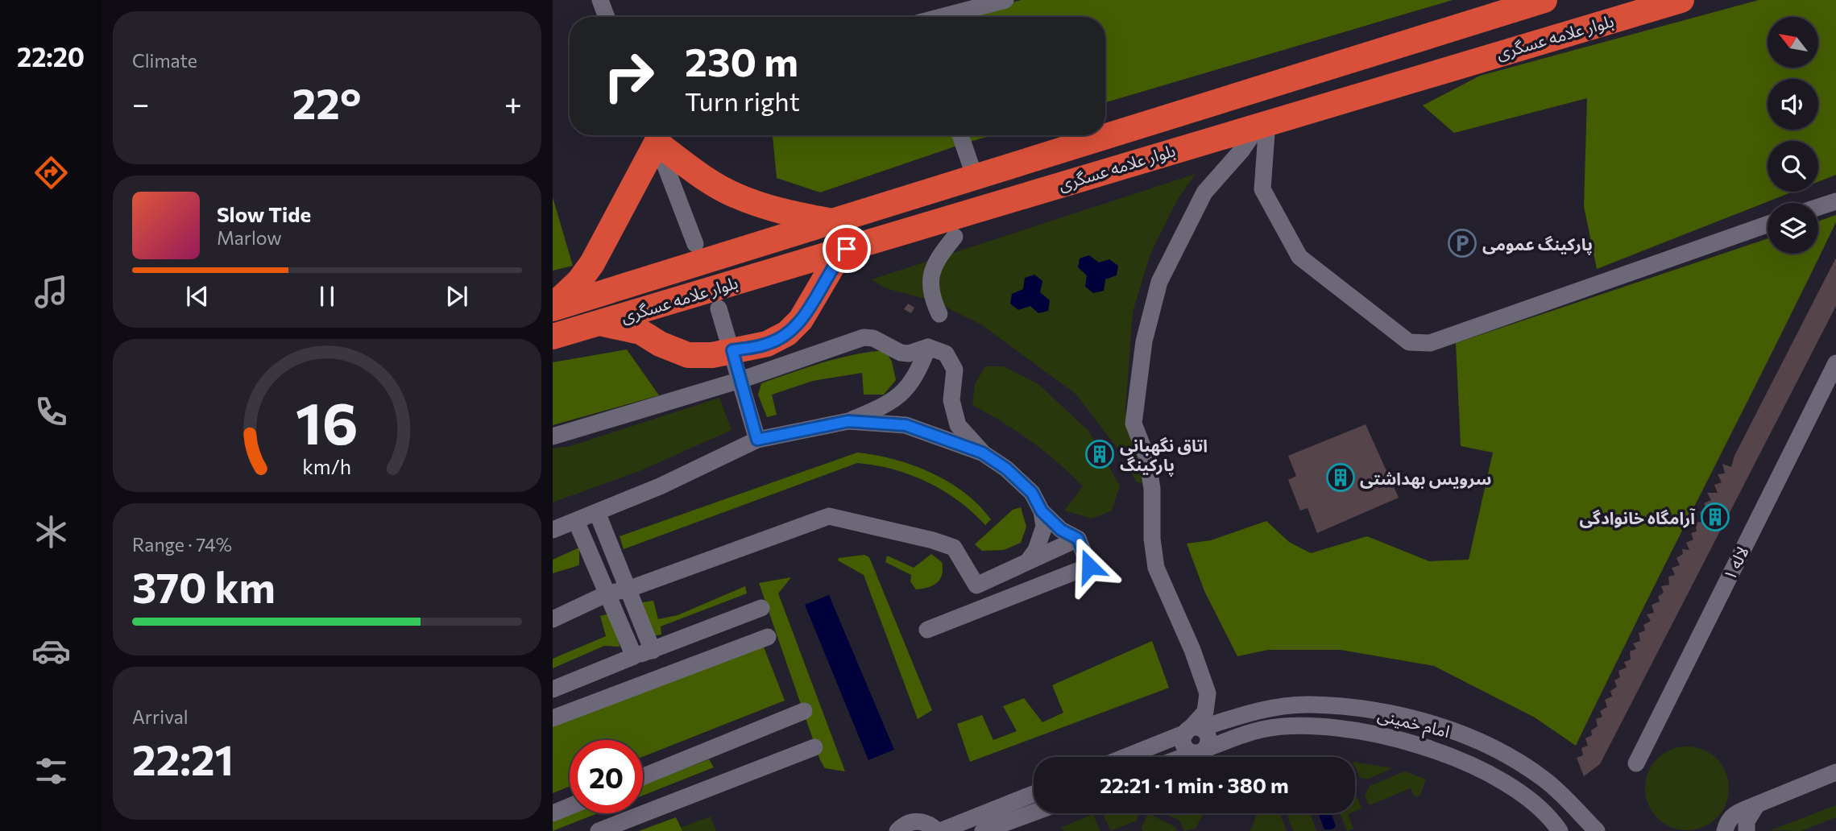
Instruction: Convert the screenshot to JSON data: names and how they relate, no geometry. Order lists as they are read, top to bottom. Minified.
{"streets":{"highway":["بلوار علامه عسگری"],"street":["لاله ۱","امام خمینی"]},"places":{"parking":["پارکینگ عمومی"],"building":["اتاق نگهبانی پارکینگ","سرویس بهداشتی","آرامگاه خانوادگی"]},"north":"top left","page":{"tabs":"22:20","tile":["Climate",["Range · 74%","370 km"],["Arrival","22:21"]],"turn":["230 m","Turn right"],"heat":["−","22°","+"],"song":["Slow Tide","Marlow"],"limit":"20","trip":"22:21 · 1 min · 380 m","gauge":["16","km/h"]}}
